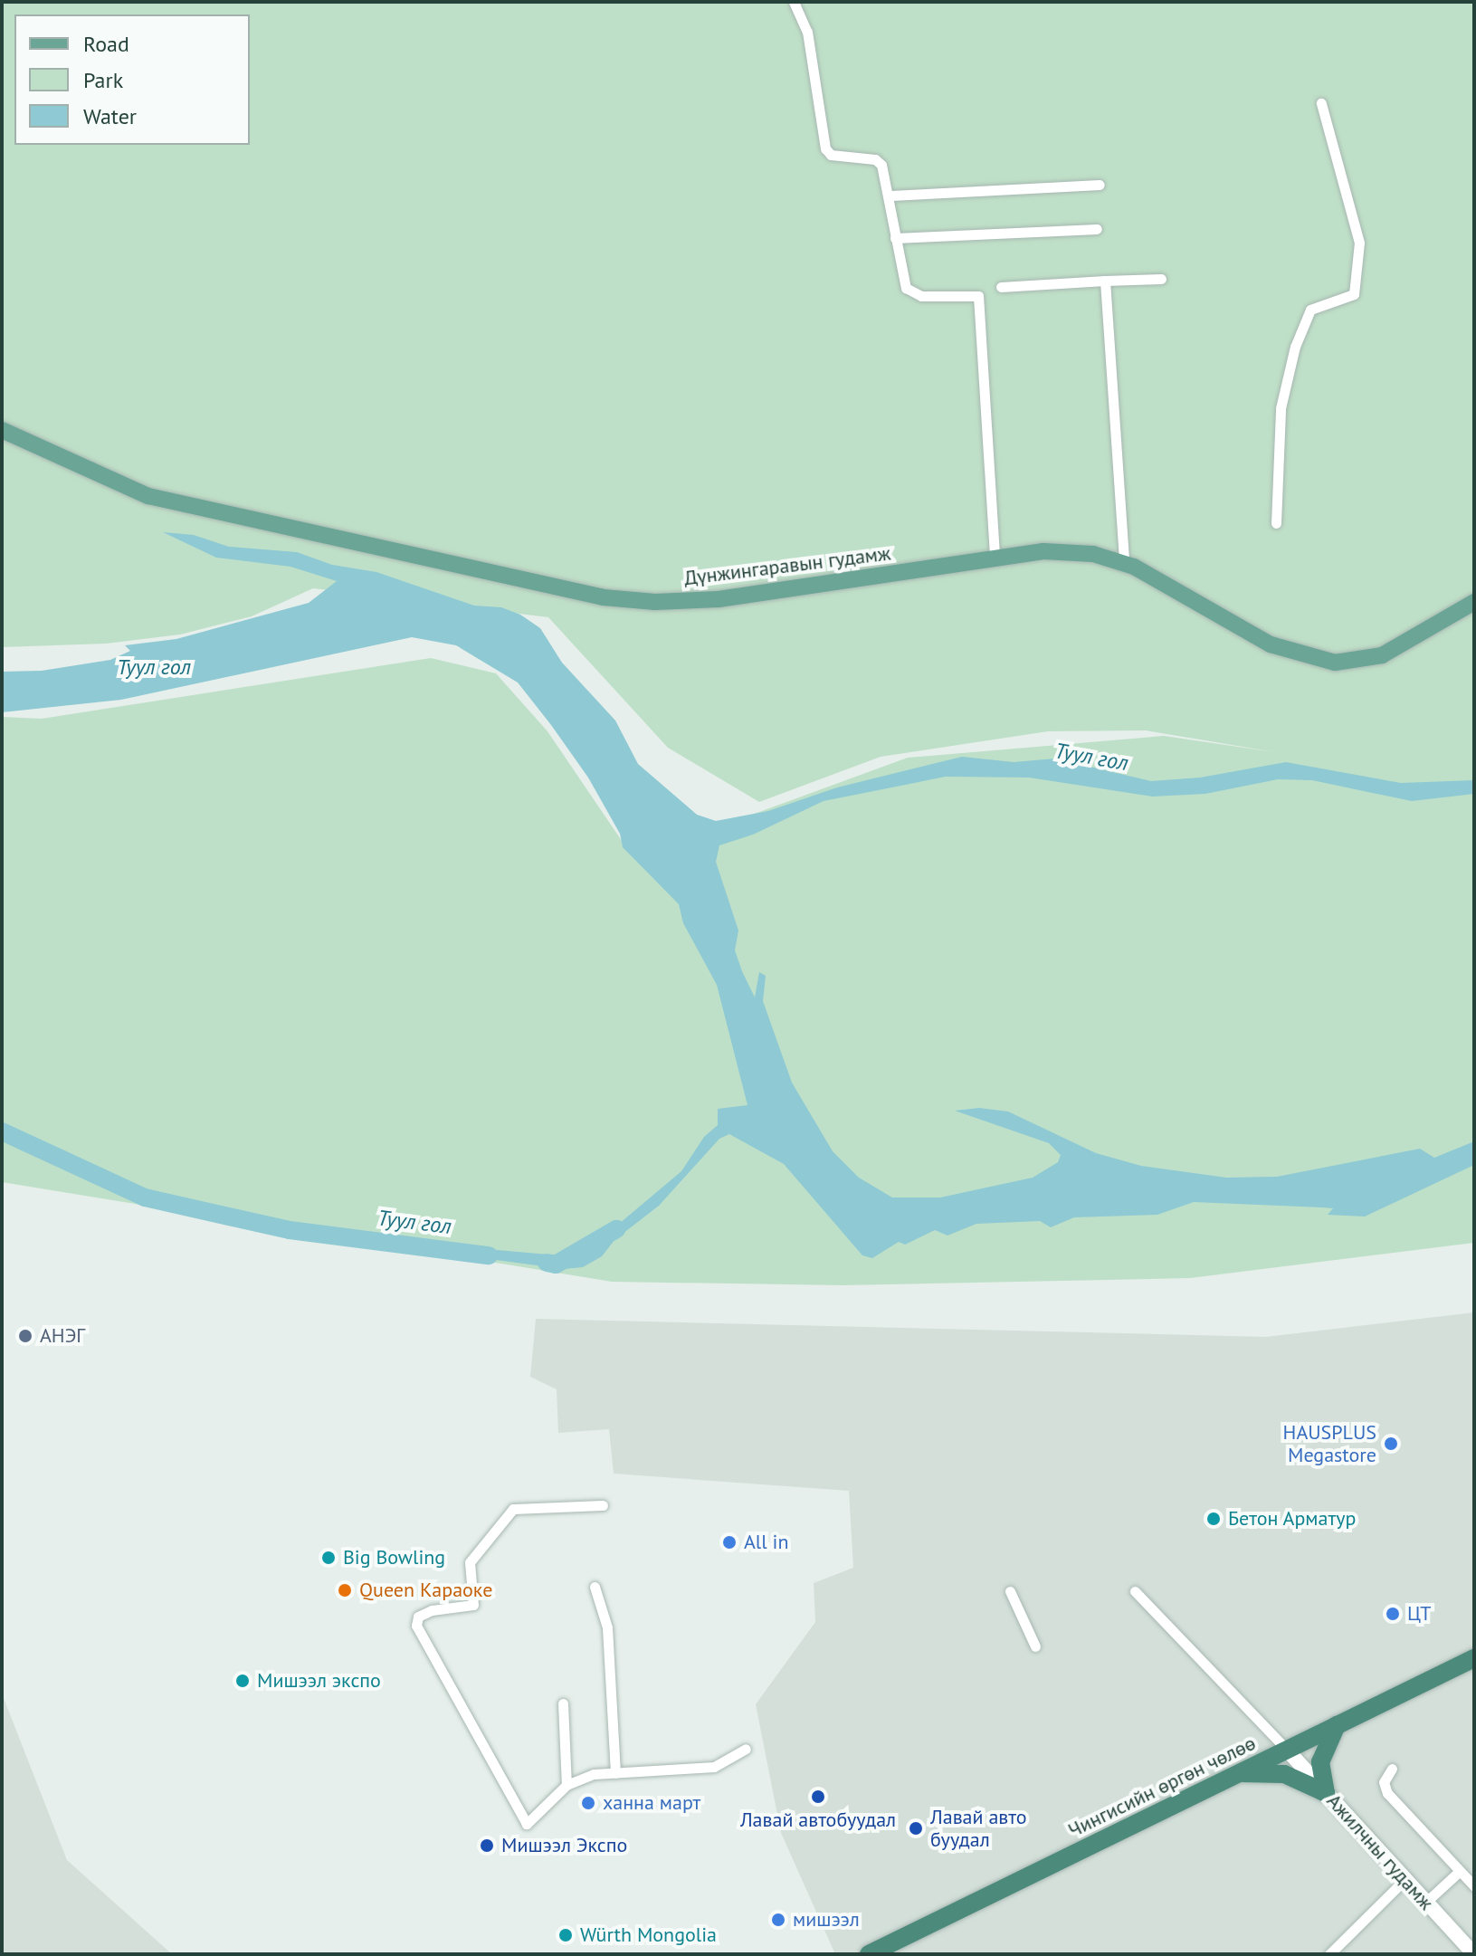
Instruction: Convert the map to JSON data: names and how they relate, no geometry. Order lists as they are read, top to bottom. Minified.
{"streets":{"highway":["Чингисийн өргөн чөлөө"],"main road":["Дүнжингаравын гудамж","Ажилчны гудамж"]},"crossings":[["Чингисийн өргөн чөлөө","Ажилчны гудамж"]],"water":["Туул гол"],"places":["АНЭГ","HAUSPLUS Megastore","Бетон Арматур","All in","Big Bowling","Queen Караоке","ЦТ","Мишээл экспо","Лавай автобуудал","ханна март","Лавай авто буудал","Мишээл Экспо","мишээл","Würth Mongolia"],"legend":["Road","Park","Water"]}
